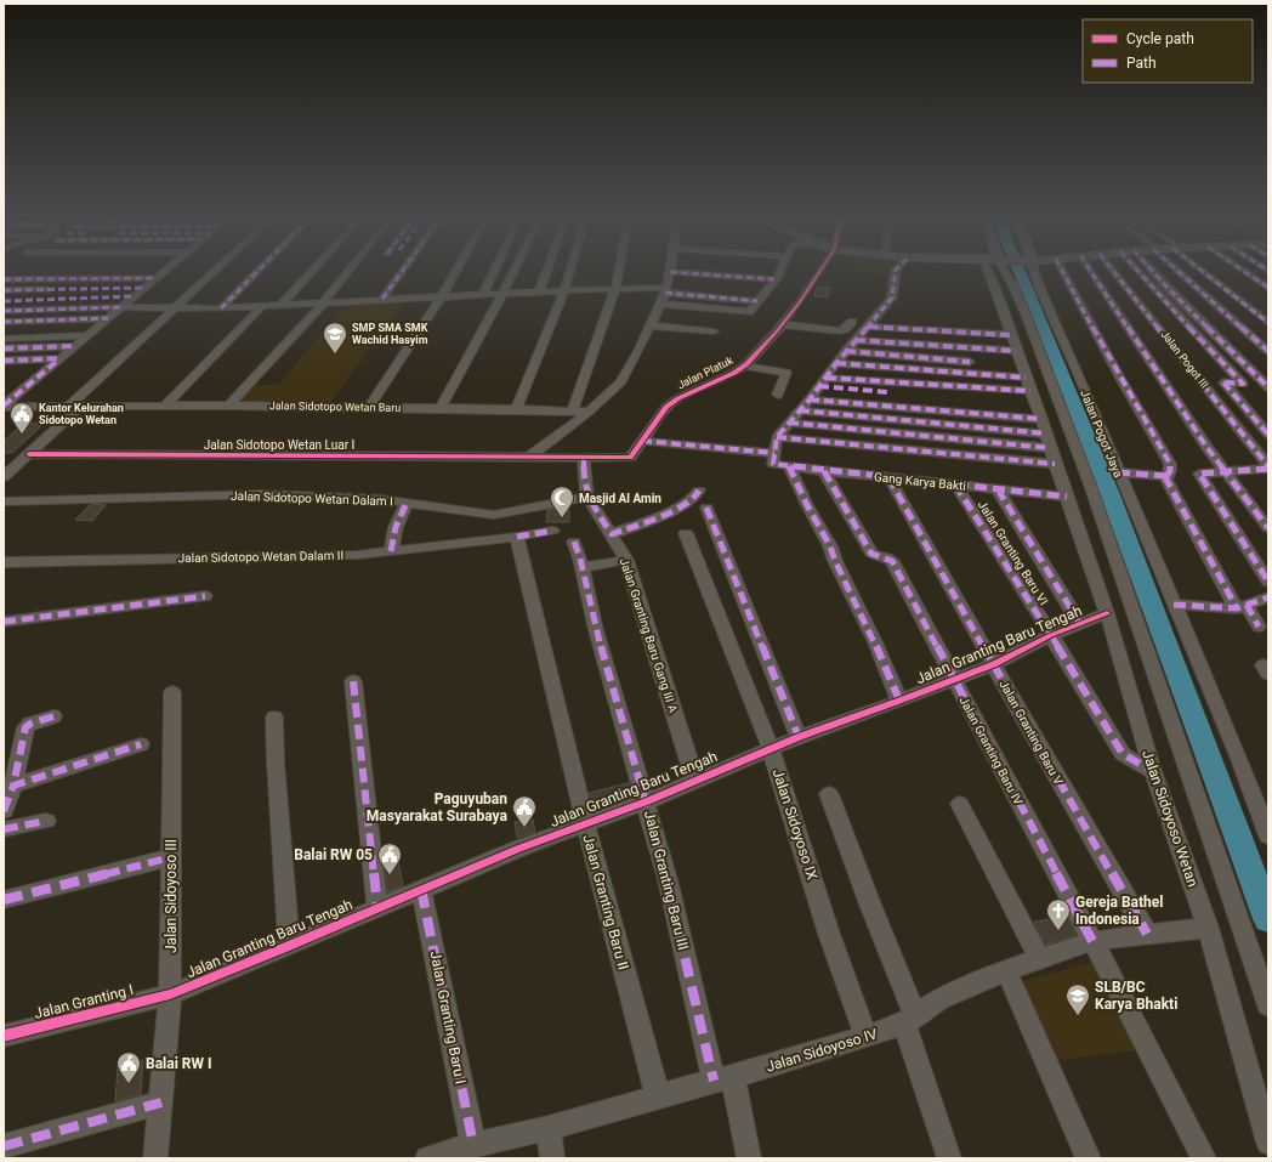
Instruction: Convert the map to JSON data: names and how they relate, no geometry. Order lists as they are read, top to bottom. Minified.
{"streets":{"street":["Jalan Pogot III","Jalan Platuk","Jalan Sidotopo Wetan Baru","Jalan Pogot Jaya","Jalan Sidotopo Wetan Luar I","Gang Karya Bakti","Jalan Sidotopo Wetan Dalam I","Jalan Granting Baru VI","Jalan Sidotopo Wetan Dalam II","Jalan Granting Baru Gang III A","Jalan Granting Baru Tengah","Jalan Granting Baru V","Jalan Granting Baru IV","Jalan Sidoyoso Wetan","Jalan Sidoyoso IX","Jalan Granting Baru III","Jalan Sidoyoso III","Jalan Granting Baru II","Jalan Granting I","Jalan Granting Baru I","Jalan Sidoyoso IV"]},"crossings":[["Jalan Platuk","Jalan Sidotopo Wetan Luar I"],["Jalan Platuk","Gang Karya Bakti"],["Gang Karya Bakti","Jalan Granting Baru VI"],["Gang Karya Bakti","Jalan Granting Baru V"],["Gang Karya Bakti","Jalan Granting Baru IV"],["Gang Karya Bakti","Jalan Sidoyoso Wetan"],["Jalan Sidotopo Wetan Dalam I","Jalan Granting Baru Gang III A"],["Jalan Granting Baru VI","Jalan Granting Baru Tengah"],["Jalan Granting Baru VI","Jalan Sidoyoso Wetan"],["Jalan Sidotopo Wetan Dalam II","Jalan Granting Baru II"],["Jalan Granting Baru Gang III A","Jalan Granting Baru Tengah"],["Jalan Granting Baru Tengah","Jalan Granting Baru V"],["Jalan Granting Baru Tengah","Jalan Granting Baru IV"],["Jalan Granting Baru Tengah","Jalan Sidoyoso Wetan"],["Jalan Granting Baru Tengah","Jalan Sidoyoso IX"],["Jalan Granting Baru Tengah","Jalan Granting Baru III"],["Jalan Granting Baru Tengah","Jalan Sidoyoso III"],["Jalan Granting Baru Tengah","Jalan Granting Baru II"],["Jalan Granting Baru Tengah","Jalan Granting I"],["Jalan Granting Baru Tengah","Jalan Granting Baru I"],["Jalan Granting Baru V","Jalan Sidoyoso IV"],["Jalan Granting Baru IV","Jalan Sidoyoso IV"],["Jalan Sidoyoso Wetan","Jalan Sidoyoso IV"],["Jalan Sidoyoso IX","Jalan Sidoyoso IV"],["Jalan Granting Baru III","Jalan Sidoyoso IV"],["Jalan Sidoyoso III","Jalan Granting I"],["Jalan Granting Baru II","Jalan Sidoyoso IV"],["Jalan Granting Baru I","Jalan Sidoyoso IV"]],"places":{"school or university":["SMP SMA SMK Wachid Hasyim","SLB/BC Karya Bhakti"],"public building":["Kantor Kelurahan Sidotopo Wetan","Paguyuban Masyarakat Surabaya","Balai RW 05","Balai RW I"],"mosque":["Masjid Al Amin"],"church":["Gereja Bathel Indonesia"]},"legend":["Cycle path","Path"]}
